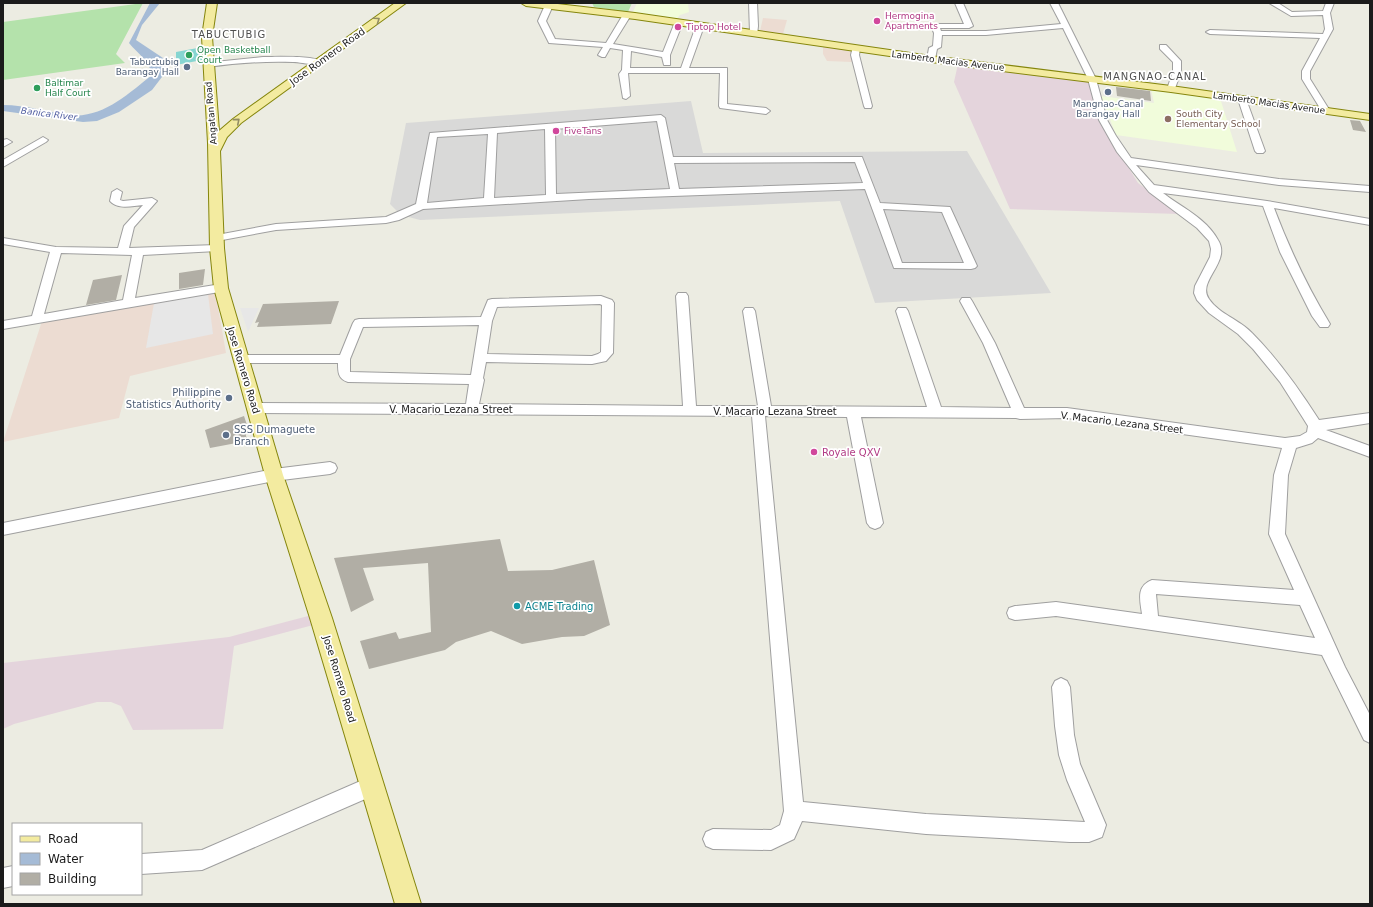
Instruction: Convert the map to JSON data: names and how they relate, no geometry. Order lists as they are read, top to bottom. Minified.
{"streets":{"main road":["Jose Romero Road","Lamberto Macias Avenue","Angatan Road"],"street":["V. Macario Lezana Street"]},"crossings":[["Jose Romero Road","Angatan Road"],["Jose Romero Road","V. Macario Lezana Street"]],"districts":["TABUCTUBIG","MANGNAO-CANAL"],"water":["Banica River"],"places":["Hermogina Apartments","Tiptop Hotel","Open Basketball Court","Tabuctubig Barangay Hall","Baltimar Half Court","Mangnao-Canal Barangay Hall","South City Elementary School","FiveTans","Philippine Statistics Authority","SSS Dumaguete Branch","Royale QXV","ACME Trading"],"legend":["Road","Water","Building"]}
